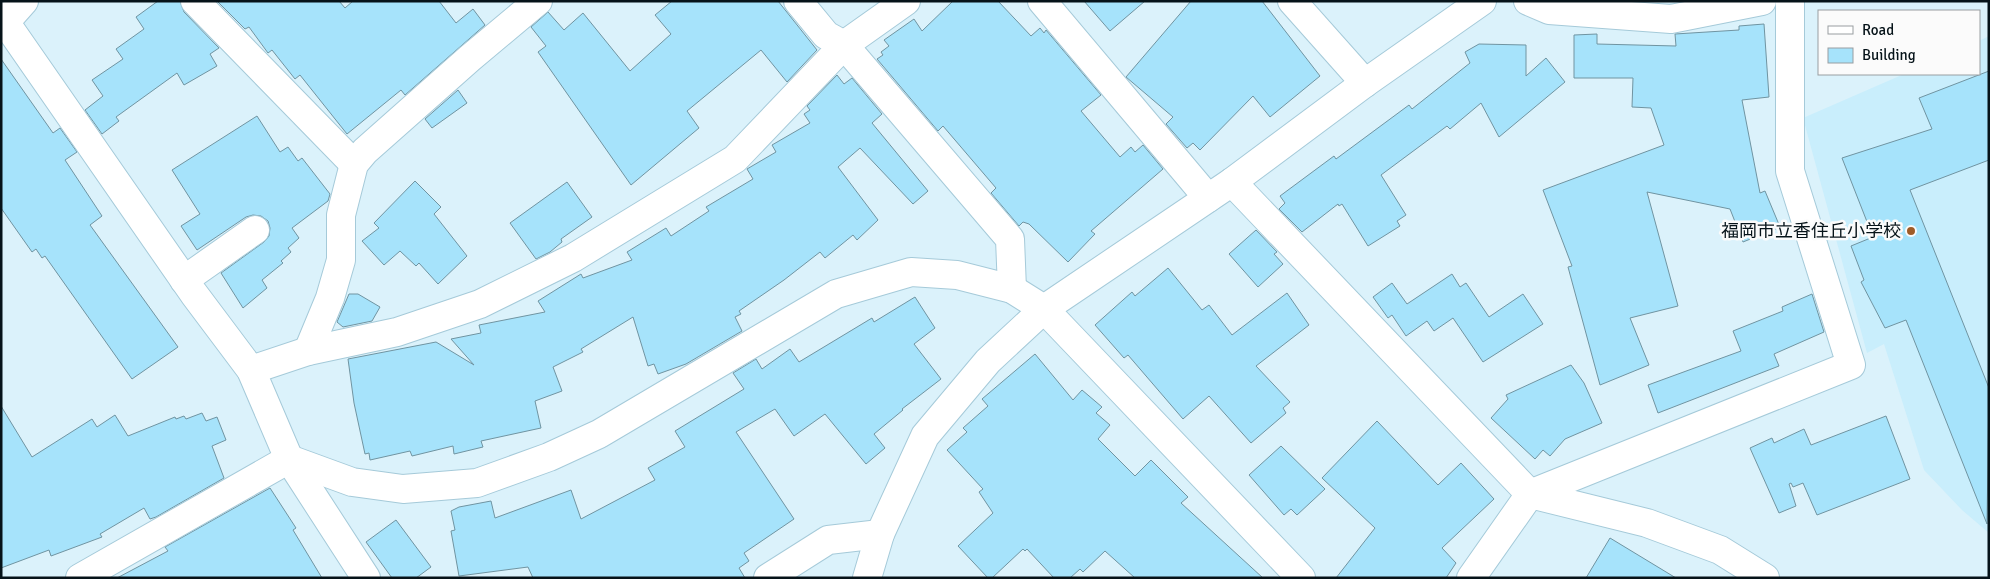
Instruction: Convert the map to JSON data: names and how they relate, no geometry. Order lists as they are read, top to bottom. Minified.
{"places":["福岡市立香住丘小学校"],"legend":["Road","Building"]}
